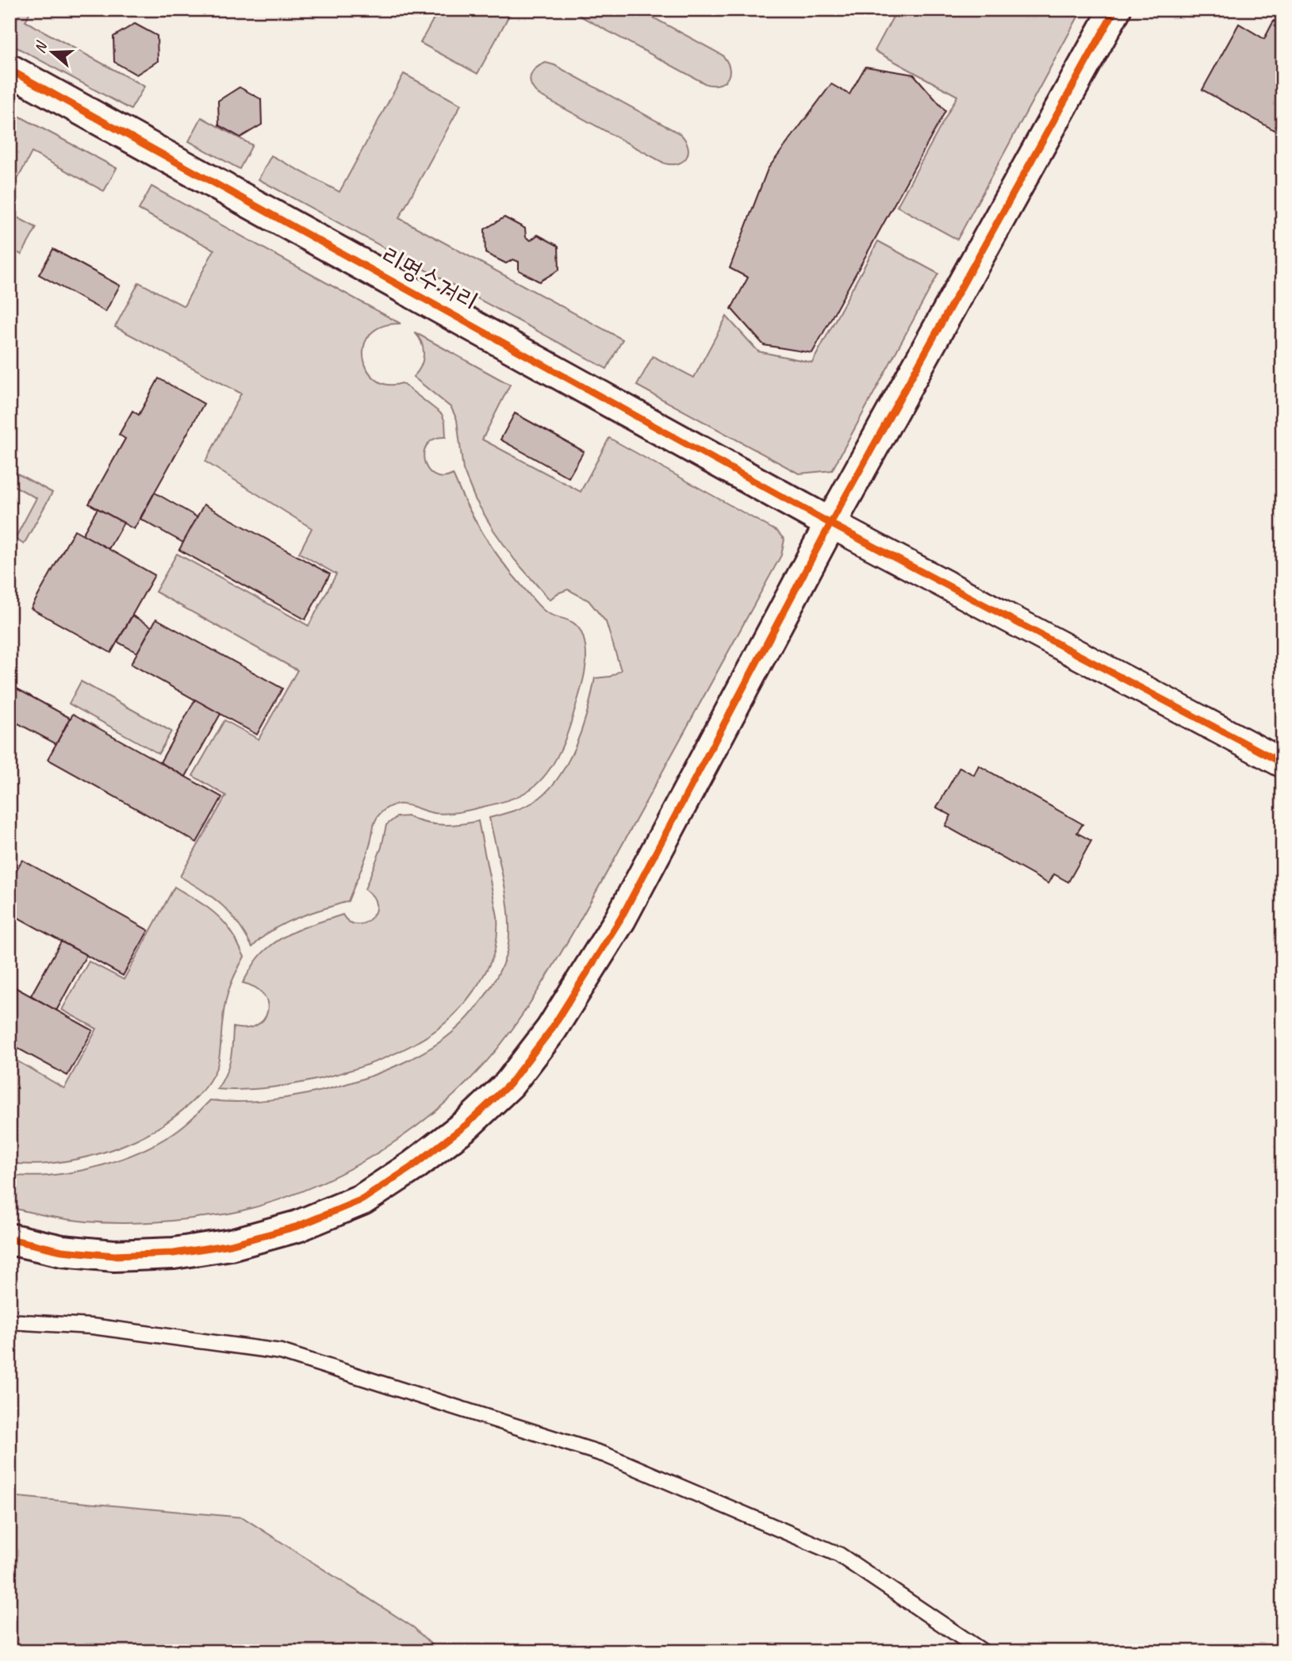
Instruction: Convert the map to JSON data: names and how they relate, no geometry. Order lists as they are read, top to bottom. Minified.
{"streets":{"street":["리명수거리"]},"north":"left"}
